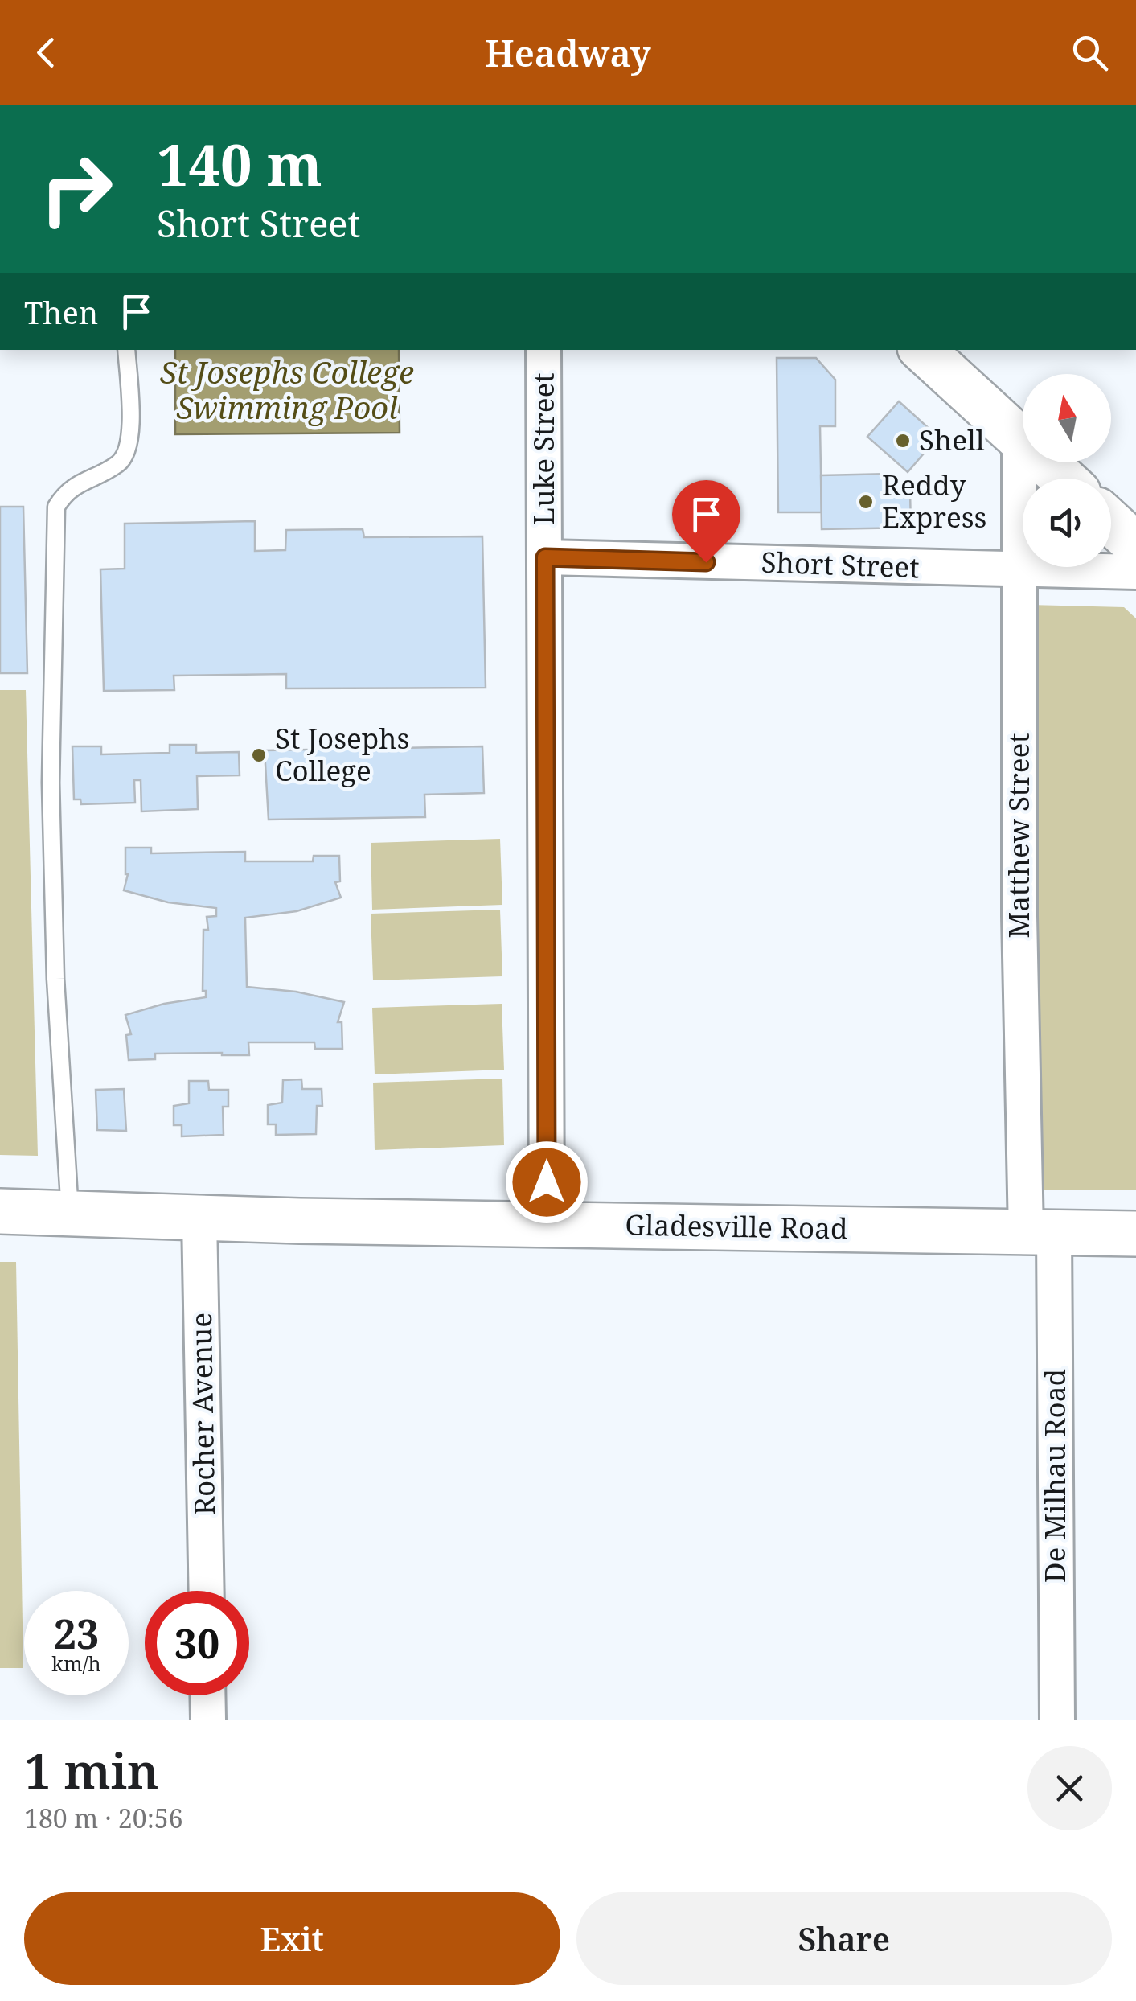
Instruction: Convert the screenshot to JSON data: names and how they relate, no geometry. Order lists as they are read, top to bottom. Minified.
{"streets":{"street":["Luke Street","Short Street","Matthew Street","Gladesville Road","Rocher Avenue","De Milhau Road"]},"crossings":[["Luke Street","Short Street"],["Luke Street","Gladesville Road"],["Short Street","Matthew Street"],["Matthew Street","Gladesville Road"],["Matthew Street","De Milhau Road"],["Gladesville Road","Rocher Avenue"],["Gladesville Road","De Milhau Road"]],"water":["St Josephs College Swimming Pool"],"places":["Shell","Reddy Express","St Josephs College"],"north":"top","page":{"header":"Headway","turn":["140 m","Short Street"],"then":"Then","speed":"23 km/h","limit":"30","heading":["1 min","180 m · 20:56"],"buttons":["Exit","Share"]}}
